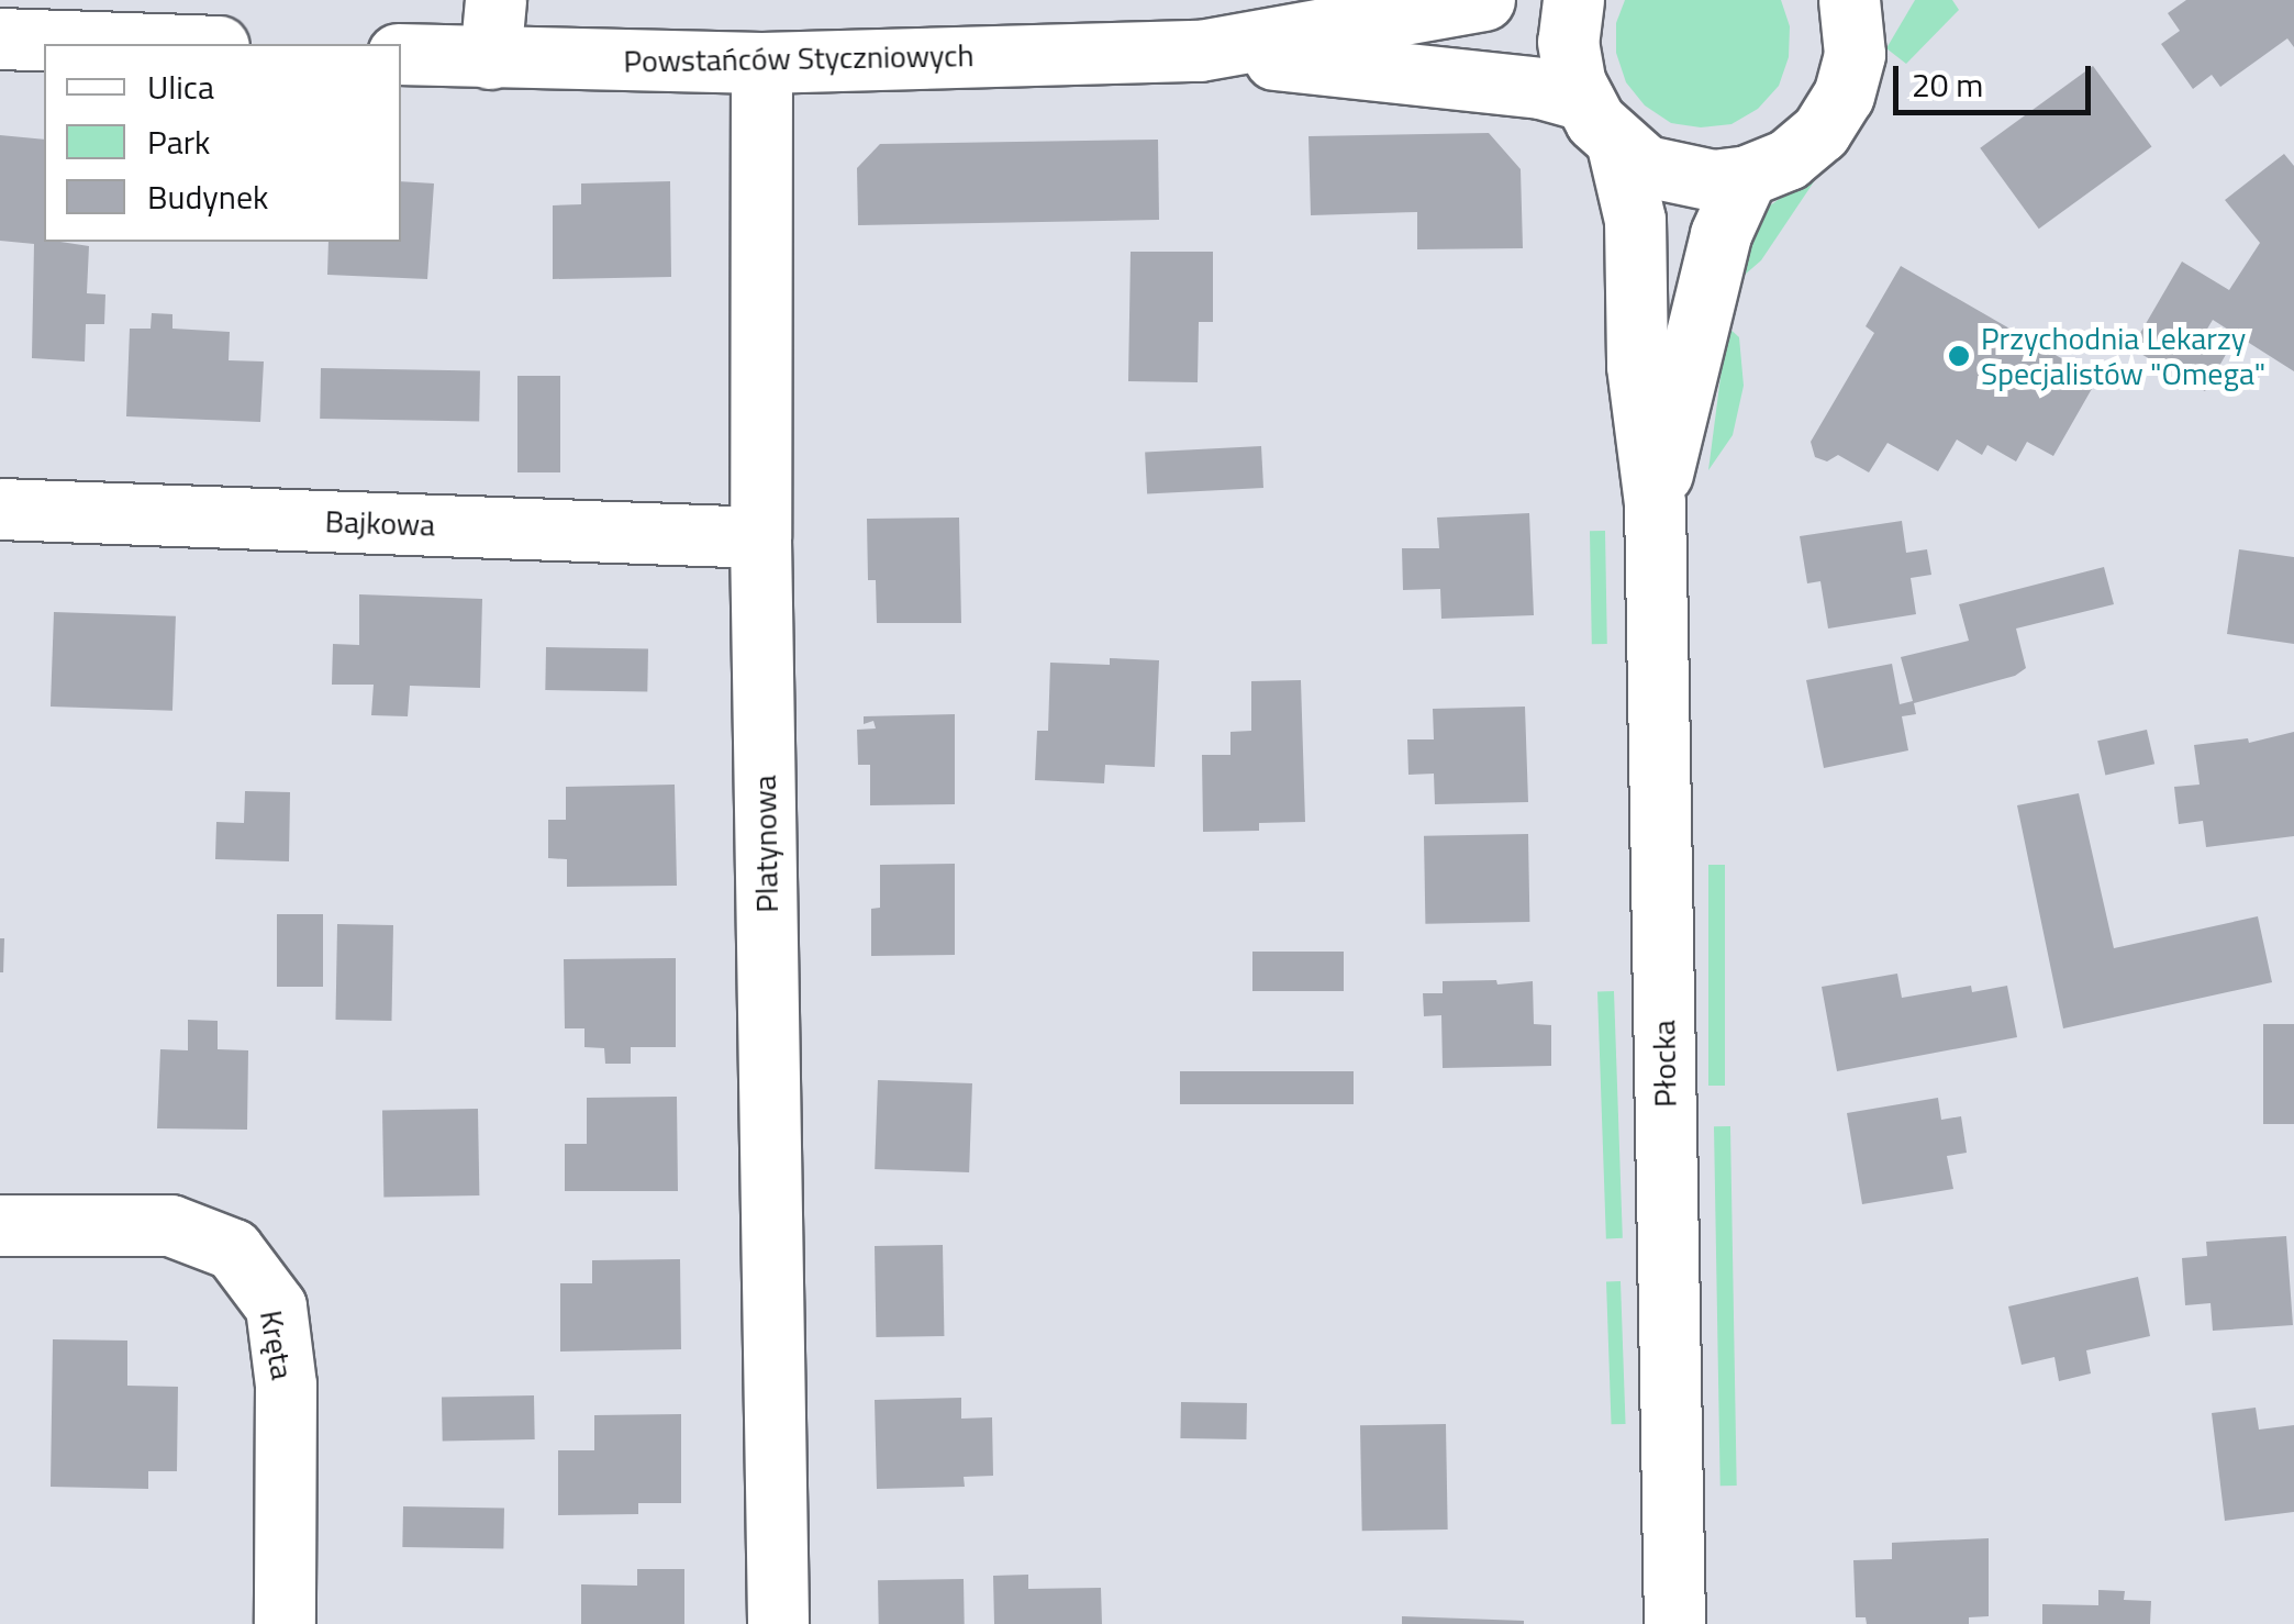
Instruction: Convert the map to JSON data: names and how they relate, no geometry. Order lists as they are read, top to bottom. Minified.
{"streets":{"street":["Powstańców Styczniowych","Bajkowa","Platynowa","Płocka","Kręta"]},"crossings":[["Powstańców Styczniowych","Platynowa"],["Powstańców Styczniowych","Płocka"],["Bajkowa","Platynowa"]],"places":["Przychodnia Lekarzy Specjalistów \"Omega\""],"legend":["Ulica","Park","Budynek"],"scale_bar":"20 m"}
